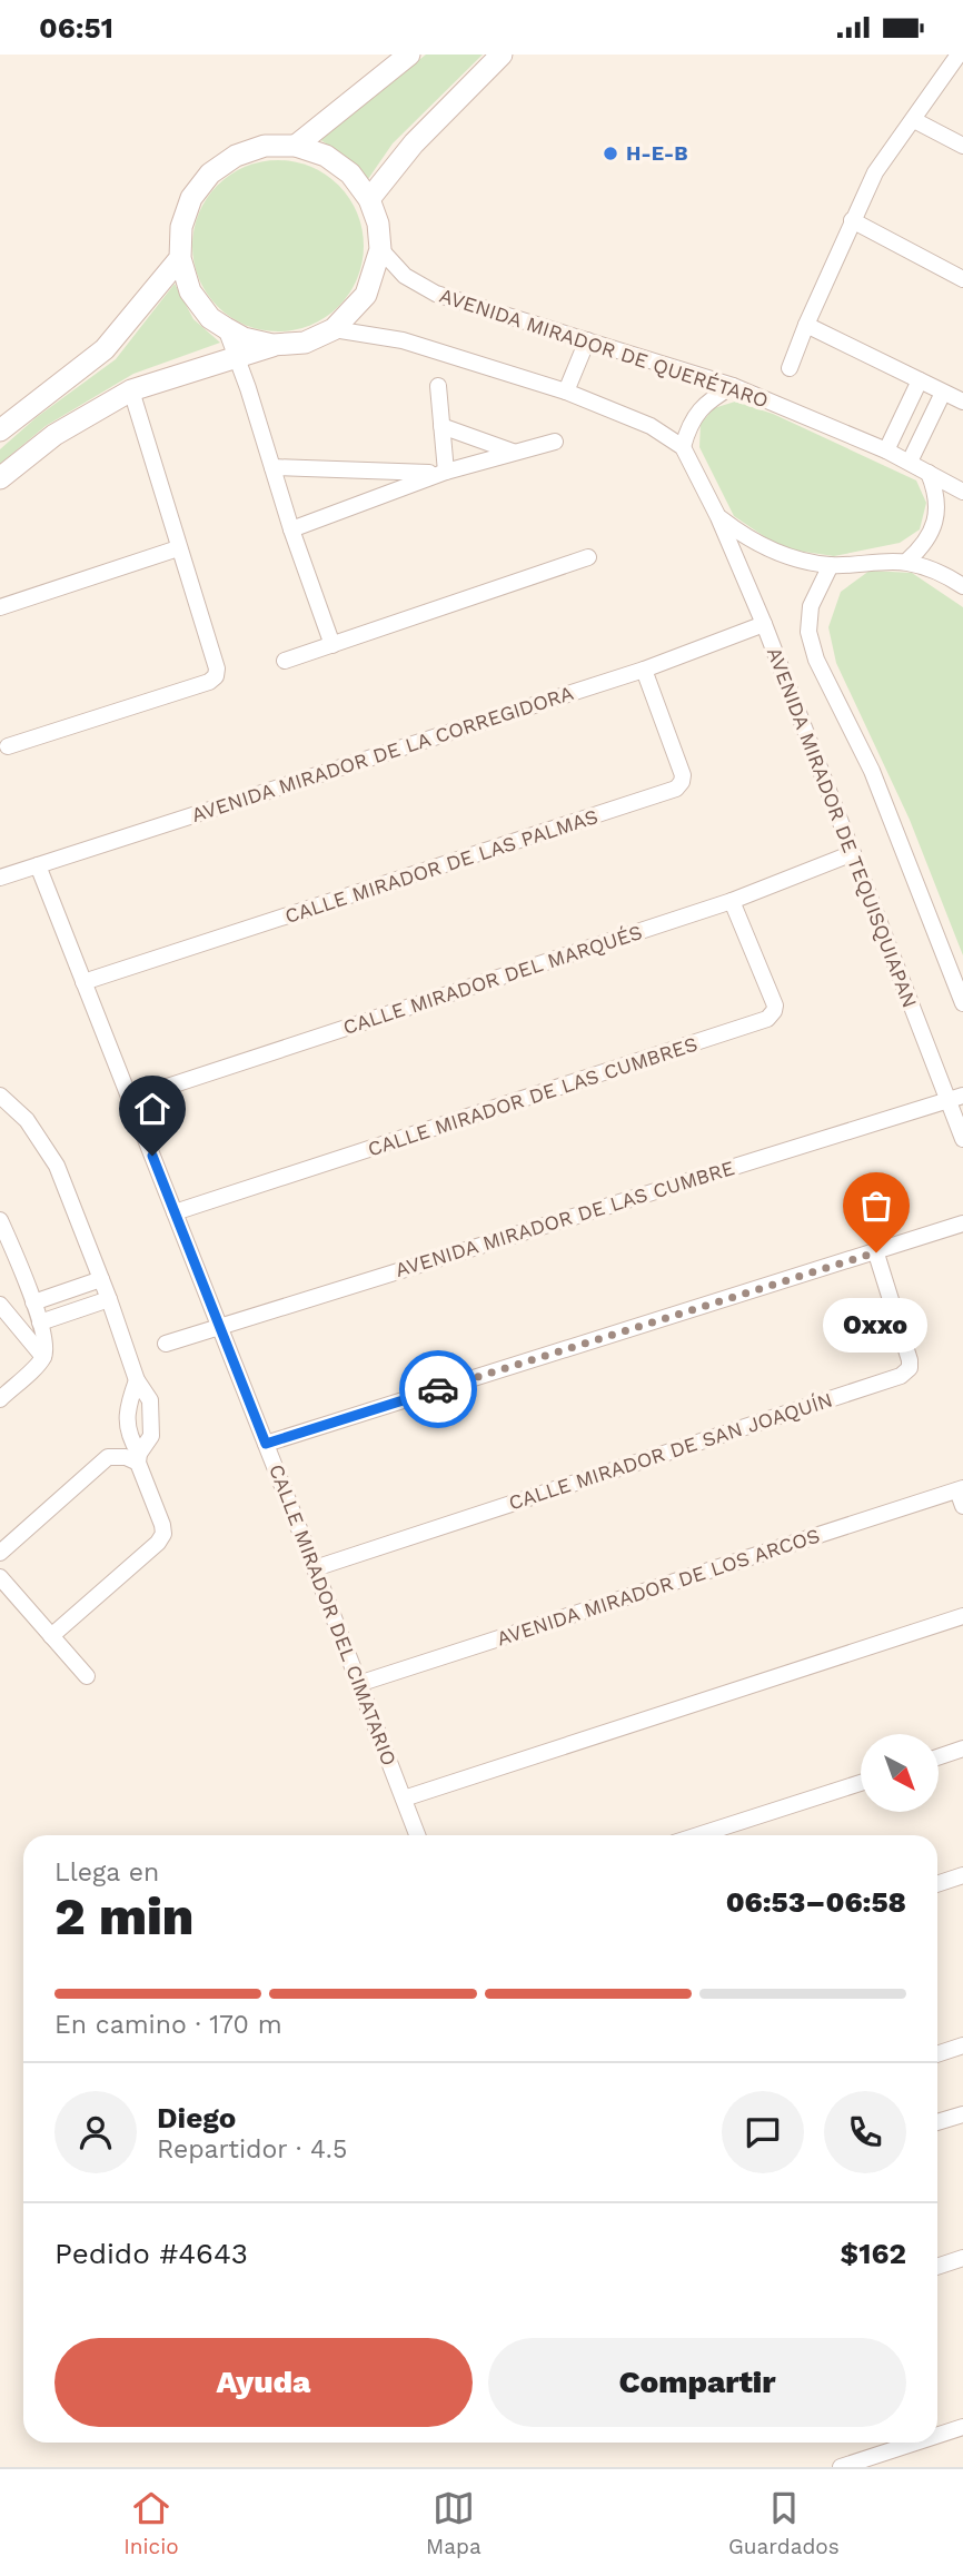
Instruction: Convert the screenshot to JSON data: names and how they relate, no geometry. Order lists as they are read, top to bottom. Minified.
{"streets":{"street":["AVENIDA MIRADOR DE QUERÉTARO","AVENIDA MIRADOR DE LA CORREGIDORA","AVENIDA MIRADOR DE TEQUISQUIAPAN","CALLE MIRADOR DE LAS PALMAS","CALLE MIRADOR DEL MARQUÉS","CALLE MIRADOR DE LAS CUMBRES","AVENIDA MIRADOR DE LAS CUMBRE","CALLE MIRADOR DE SAN JOAQUÍN","AVENIDA MIRADOR DE LOS ARCOS","CALLE MIRADOR DEL CIMATARIO"]},"crossings":[["AVENIDA MIRADOR DE LA CORREGIDORA","AVENIDA MIRADOR DE TEQUISQUIAPAN"],["AVENIDA MIRADOR DE LA CORREGIDORA","CALLE MIRADOR DE LAS PALMAS"],["AVENIDA MIRADOR DE LA CORREGIDORA","CALLE MIRADOR DEL CIMATARIO"],["AVENIDA MIRADOR DE TEQUISQUIAPAN","CALLE MIRADOR DEL MARQUÉS"],["AVENIDA MIRADOR DE TEQUISQUIAPAN","AVENIDA MIRADOR DE LAS CUMBRE"],["CALLE MIRADOR DE LAS PALMAS","CALLE MIRADOR DEL CIMATARIO"],["CALLE MIRADOR DEL MARQUÉS","CALLE MIRADOR DE LAS CUMBRES"],["CALLE MIRADOR DEL MARQUÉS","CALLE MIRADOR DEL CIMATARIO"],["CALLE MIRADOR DE LAS CUMBRES","CALLE MIRADOR DEL CIMATARIO"],["AVENIDA MIRADOR DE LAS CUMBRE","CALLE MIRADOR DEL CIMATARIO"],["CALLE MIRADOR DE SAN JOAQUÍN","CALLE MIRADOR DEL CIMATARIO"],["AVENIDA MIRADOR DE LOS ARCOS","CALLE MIRADOR DEL CIMATARIO"]],"places":["H-E-B","Oxxo"],"north":"bottom right","page":{"status":"06:51","bubble":"Oxxo","heading":["2 min","Llega en","06:53–06:58"],"panel":["Diego","Repartidor · 4.5","Pedido #4643","$162"],"bar":"En camino · 170 m","buttons":["Ayuda","Compartir"],"tabs":["Inicio","Mapa","Guardados"]}}
